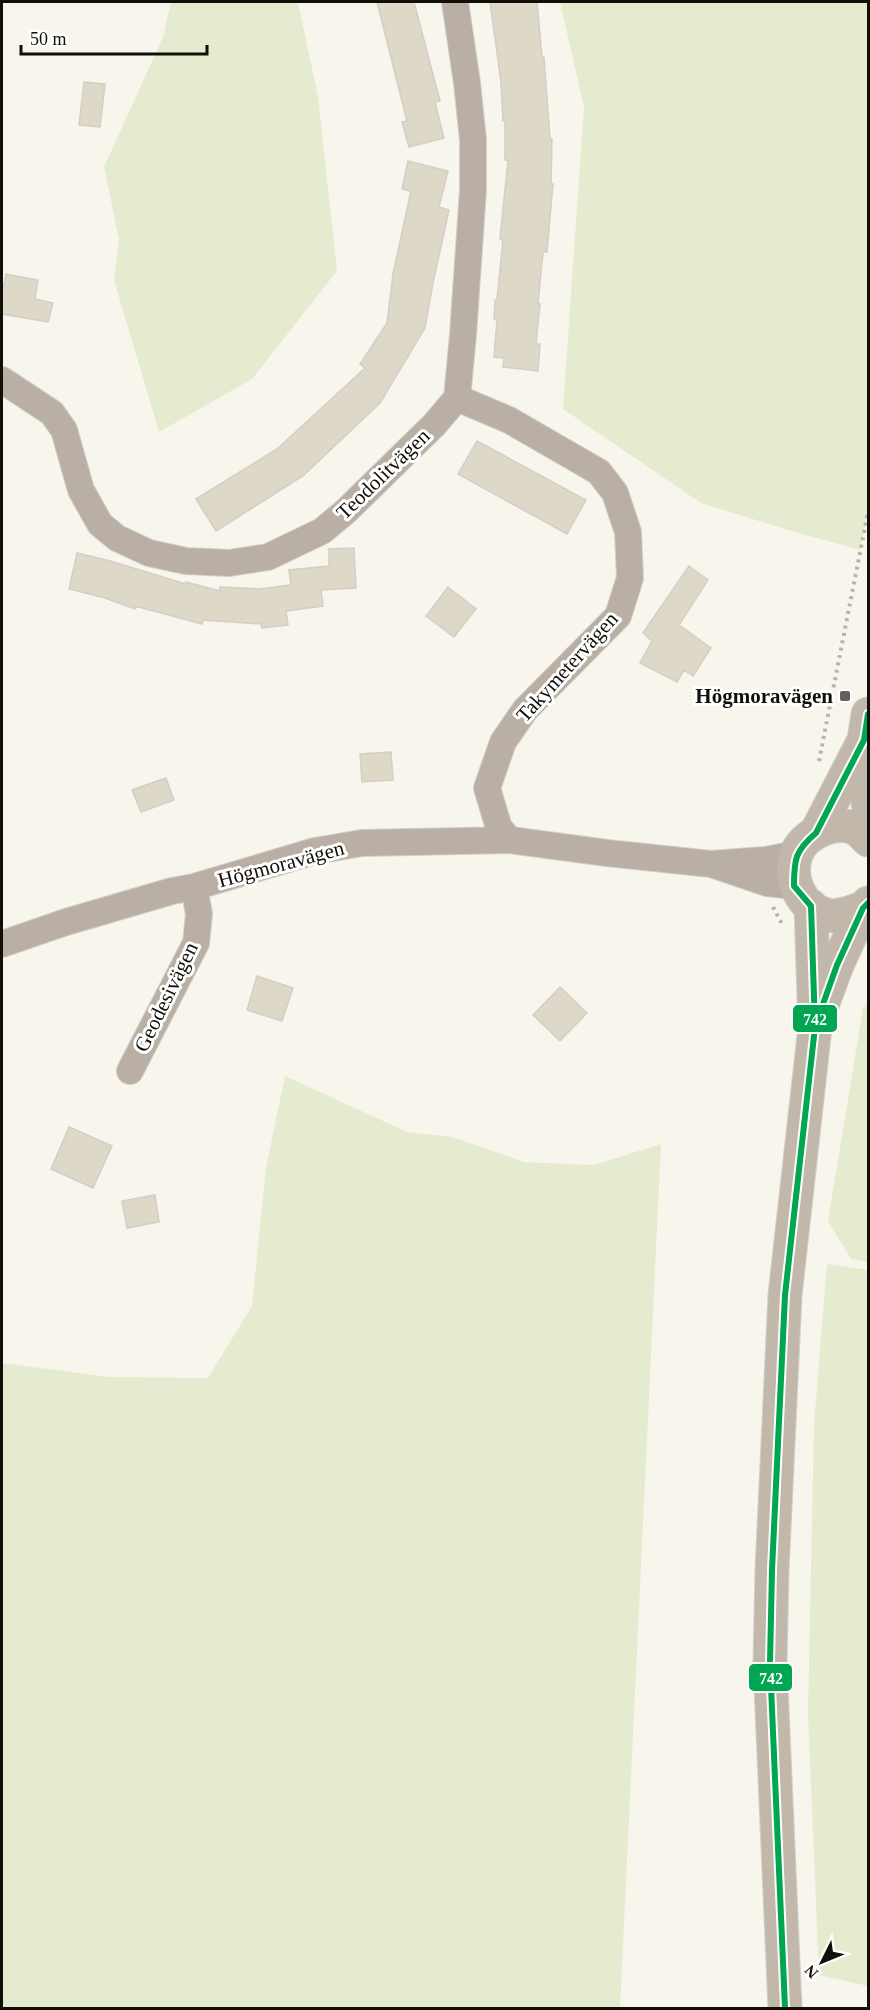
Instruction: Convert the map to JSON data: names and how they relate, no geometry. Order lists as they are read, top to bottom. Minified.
{"streets":{"street":["Teodolitvägen","Takymetervägen","Högmoravägen","Geodesivägen"]},"crossings":[["Teodolitvägen","Takymetervägen"],["Takymetervägen","Högmoravägen"],["Högmoravägen","Geodesivägen"]],"places":{"transit":["Högmoravägen"]},"lines":["transit line 742"],"scale_bar":"50 m","north":"bottom left"}
